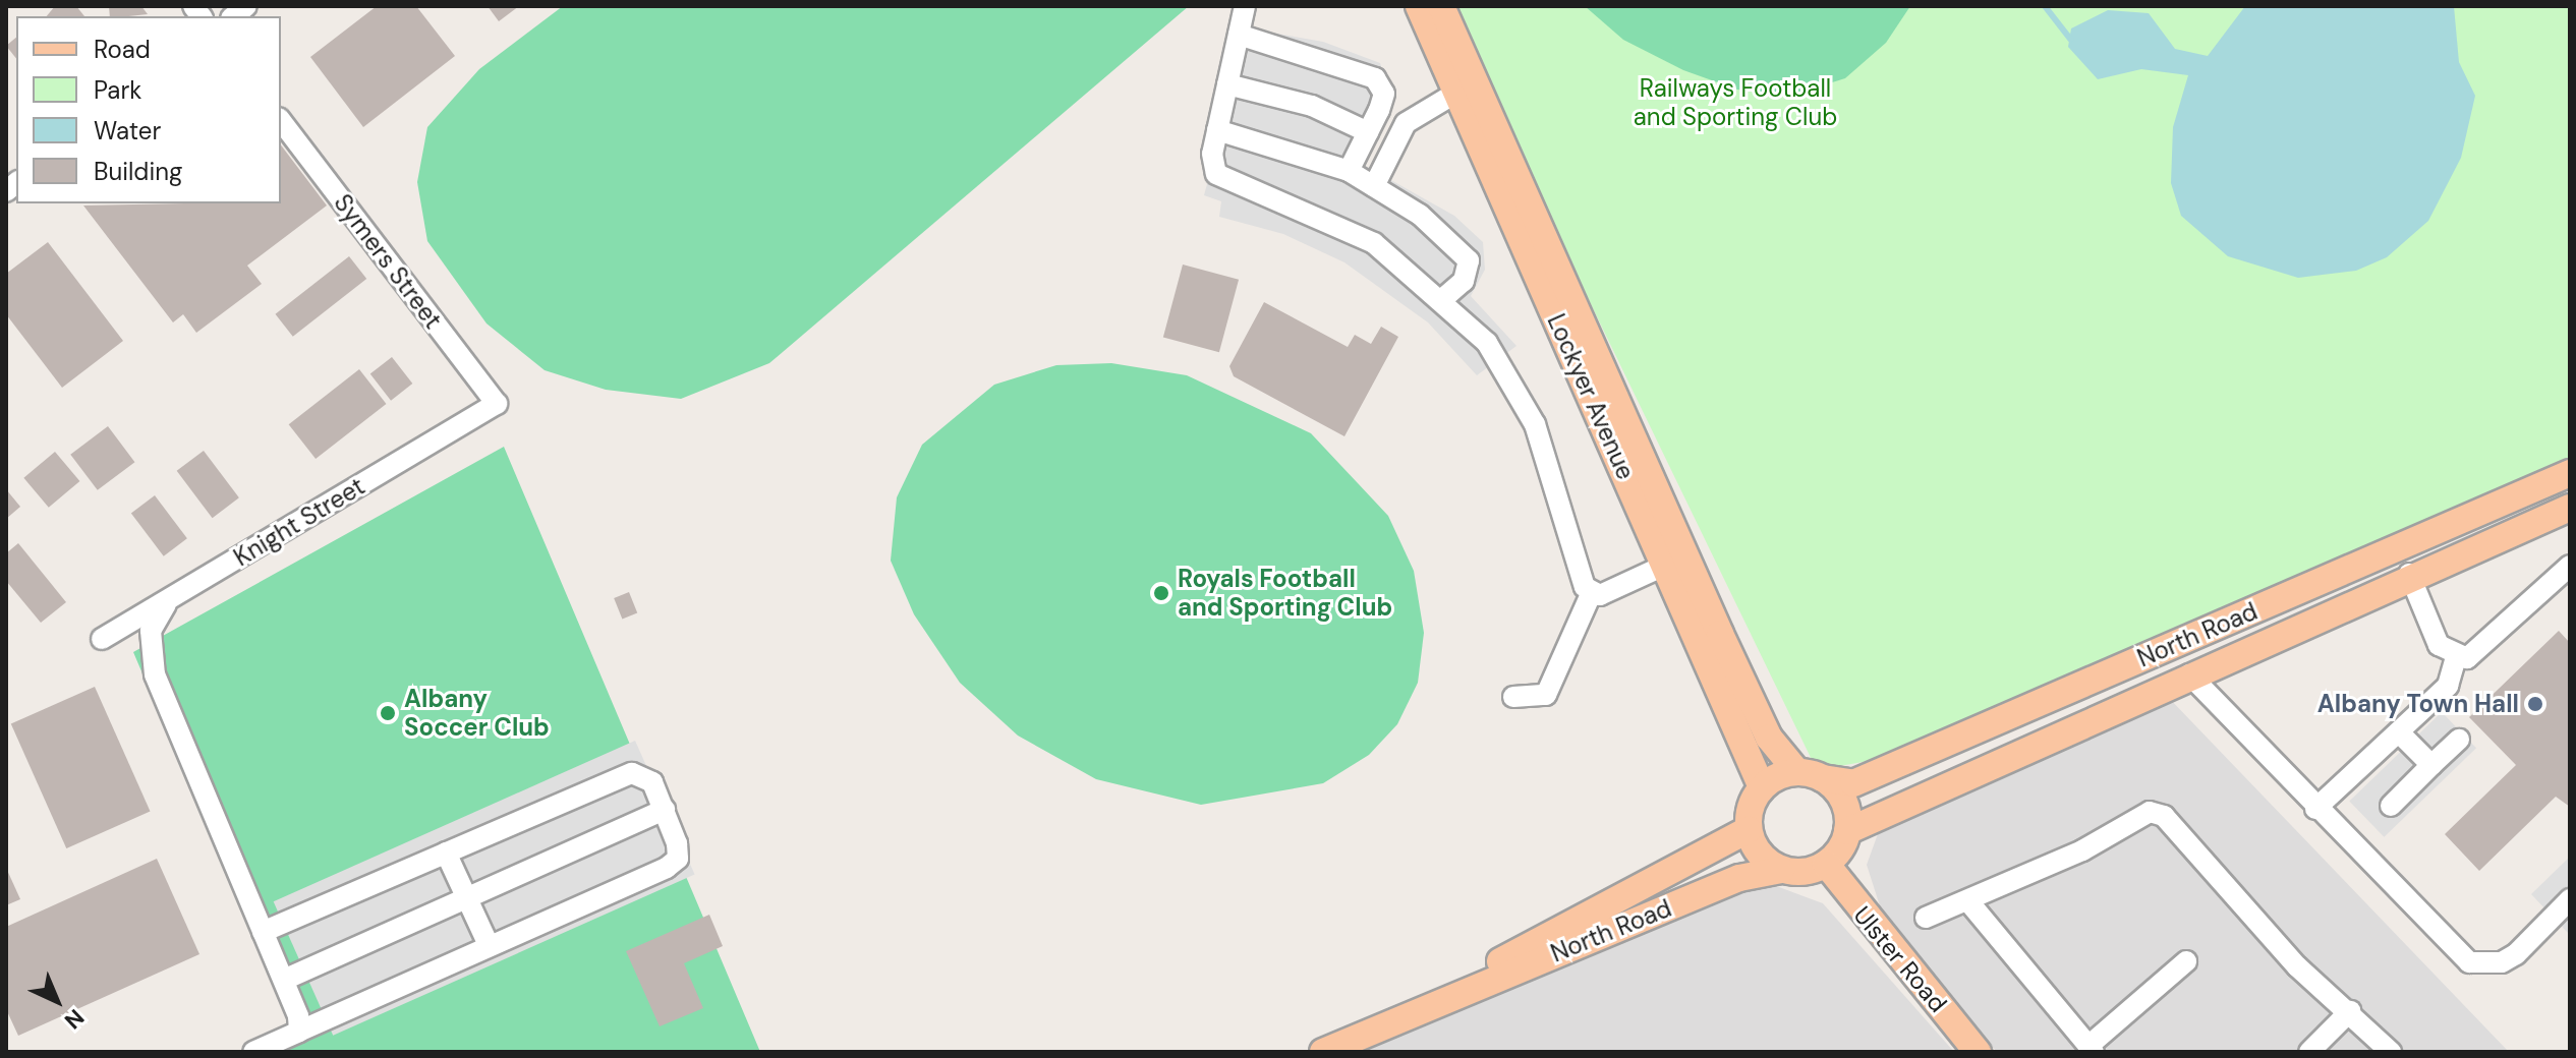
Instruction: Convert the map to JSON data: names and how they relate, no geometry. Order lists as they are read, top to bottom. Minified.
{"streets":{"main road":["Lockyer Avenue","North Road","Ulster Road"],"street":["Symers Street","Knight Street"]},"crossings":[["Symers Street","Knight Street"],["Lockyer Avenue","North Road"],["Lockyer Avenue","Ulster Road"],["North Road","Ulster Road"]],"parks":["Railways Football and Sporting Club"],"places":["Royals Football and Sporting Club","Albany Town Hall","Albany Soccer Club"],"legend":["Road","Park","Water","Building"],"north":"bottom right"}
